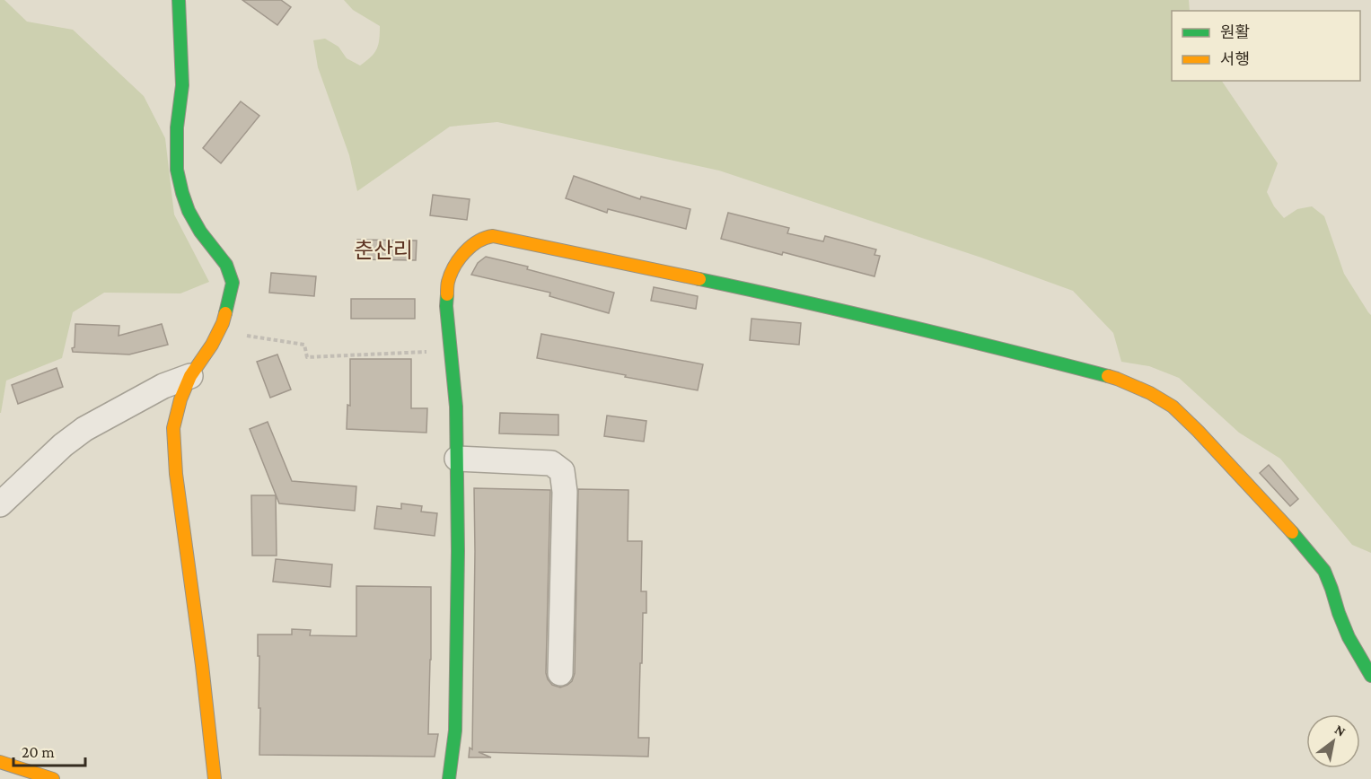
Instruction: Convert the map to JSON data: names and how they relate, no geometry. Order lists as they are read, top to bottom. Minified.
{"districts":["춘산리"],"legend":["원활","서행"],"scale_bar":"20 m","north":"top right"}
